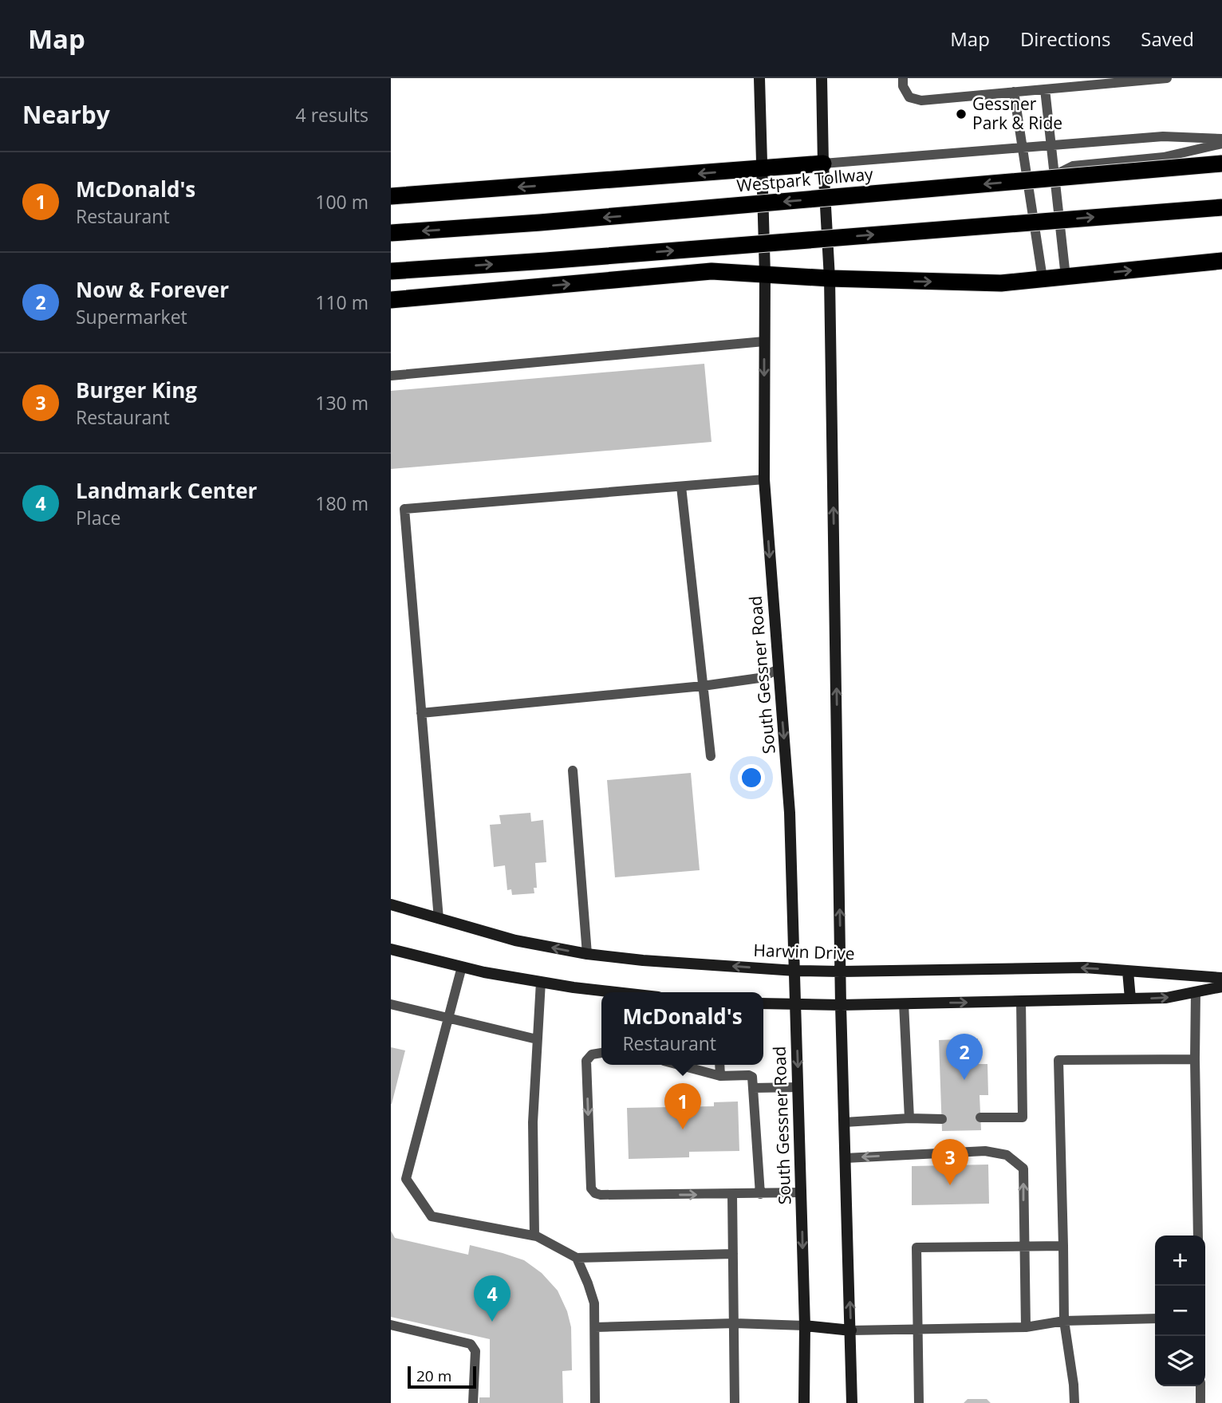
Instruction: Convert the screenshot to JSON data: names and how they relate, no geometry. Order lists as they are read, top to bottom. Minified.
{"streets":{"highway":["Westpark Tollway"],"main road":["South Gessner Road","Harwin Drive"]},"crossings":[["South Gessner Road","Harwin Drive"]],"places":["Gessner Park & Ride"],"scale_bar":"20 m","page":{"header":"Map","nav":["Map","Directions","Saved"],"heading":["Nearby","4 results"],"list":[{"mark":"1","name":"McDonald's","note":"Restaurant","value":"100 m"},{"mark":"2","name":"Now & Forever","note":"Supermarket","value":"110 m"},{"mark":"3","name":"Burger King","note":"Restaurant","value":"130 m"},{"mark":"4","name":"Landmark Center","note":"Place","value":"180 m"}],"popup":["McDonald's","Restaurant"],"pins":["2","1","3","4"],"map_buttons":["+","−"],"scale":"20 m"}}
